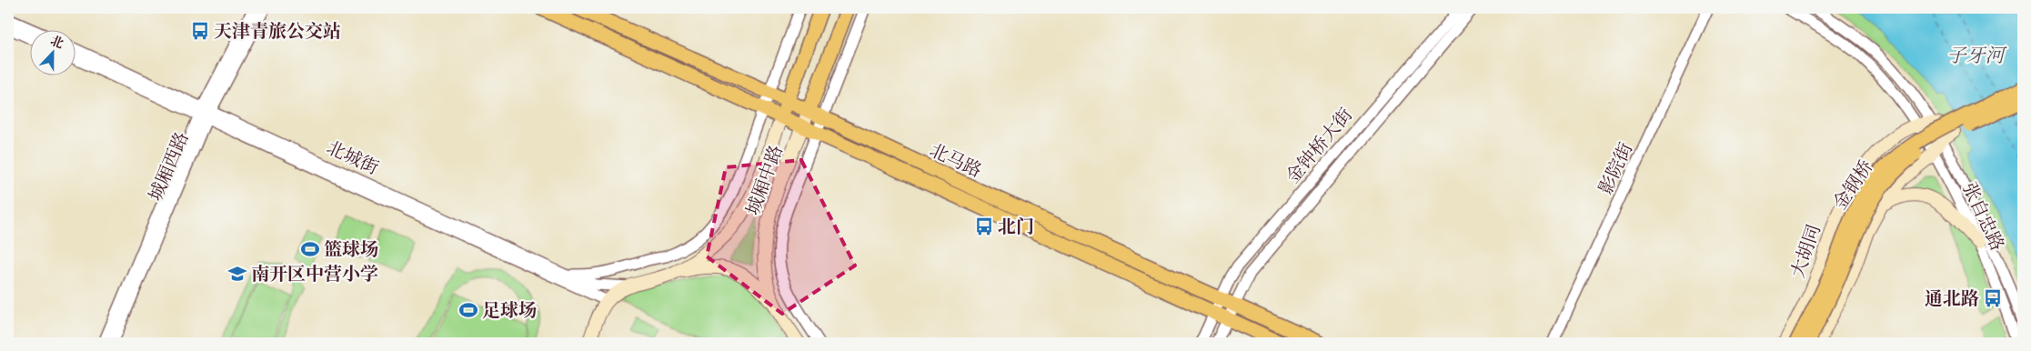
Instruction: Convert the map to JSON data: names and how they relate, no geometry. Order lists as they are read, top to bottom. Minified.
{"streets":{"main road":["北马路","城厢中路","金钢桥","大胡同"],"street":["金钟桥大街","北城街","城厢西路","影院街","张自忠路"]},"crossings":[["金钟桥大街","北马路"],["北城街","城厢西路"],["北城街","城厢中路"],["北马路","城厢中路"],["张自忠路","大胡同"]],"water":["子牙河"],"places":{"bus stop":["天津青旅公交站","北门","通北路"],"sports":["篮球场","足球场"],"school or university":["南开区中营小学"]},"north":"top"}
